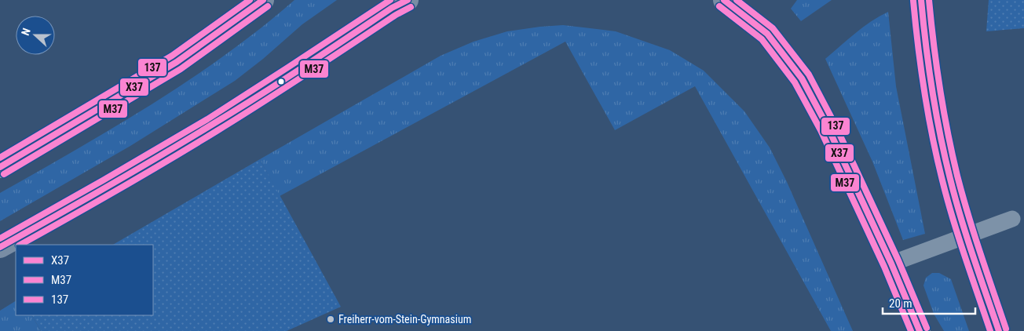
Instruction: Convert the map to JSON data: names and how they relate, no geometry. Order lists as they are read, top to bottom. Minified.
{"places":["Freiherr-vom-Stein-Gymnasium"],"lines":["transit line X37","transit line 137","transit line M37"],"legend":["X37","M37","137"],"scale_bar":"20 m","north":"left"}
